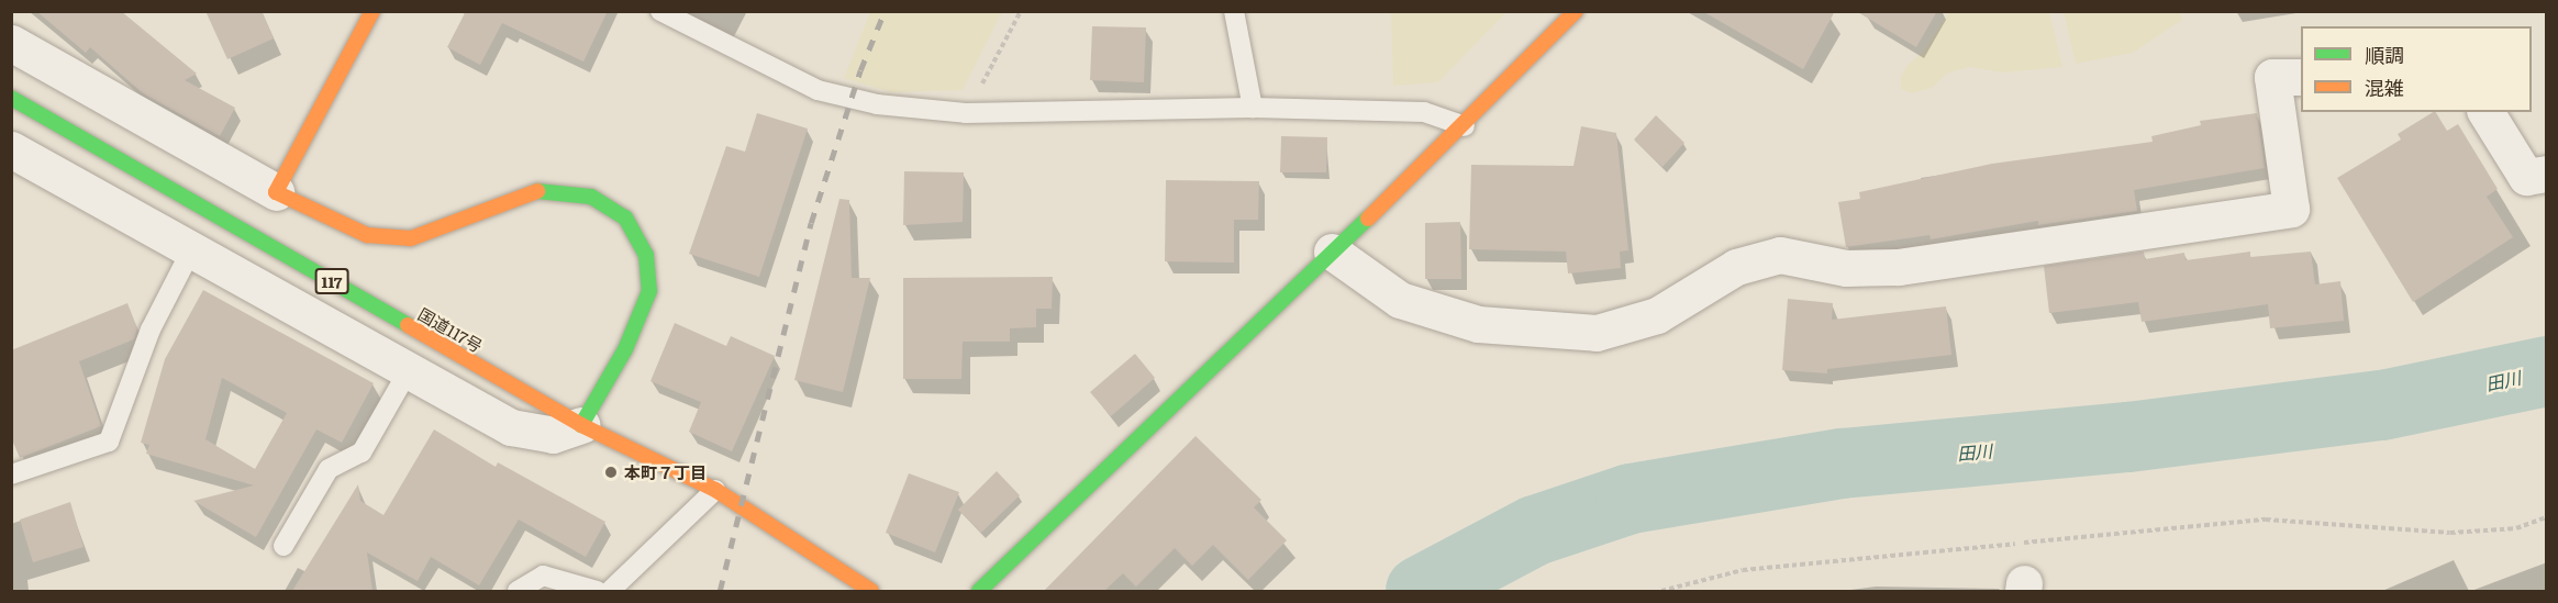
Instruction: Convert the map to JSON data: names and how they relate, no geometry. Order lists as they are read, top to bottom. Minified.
{"streets":{"main road":["117","国道117号"]},"water":["田川"],"places":["本町７丁目"],"legend":["順調","混雑"]}
